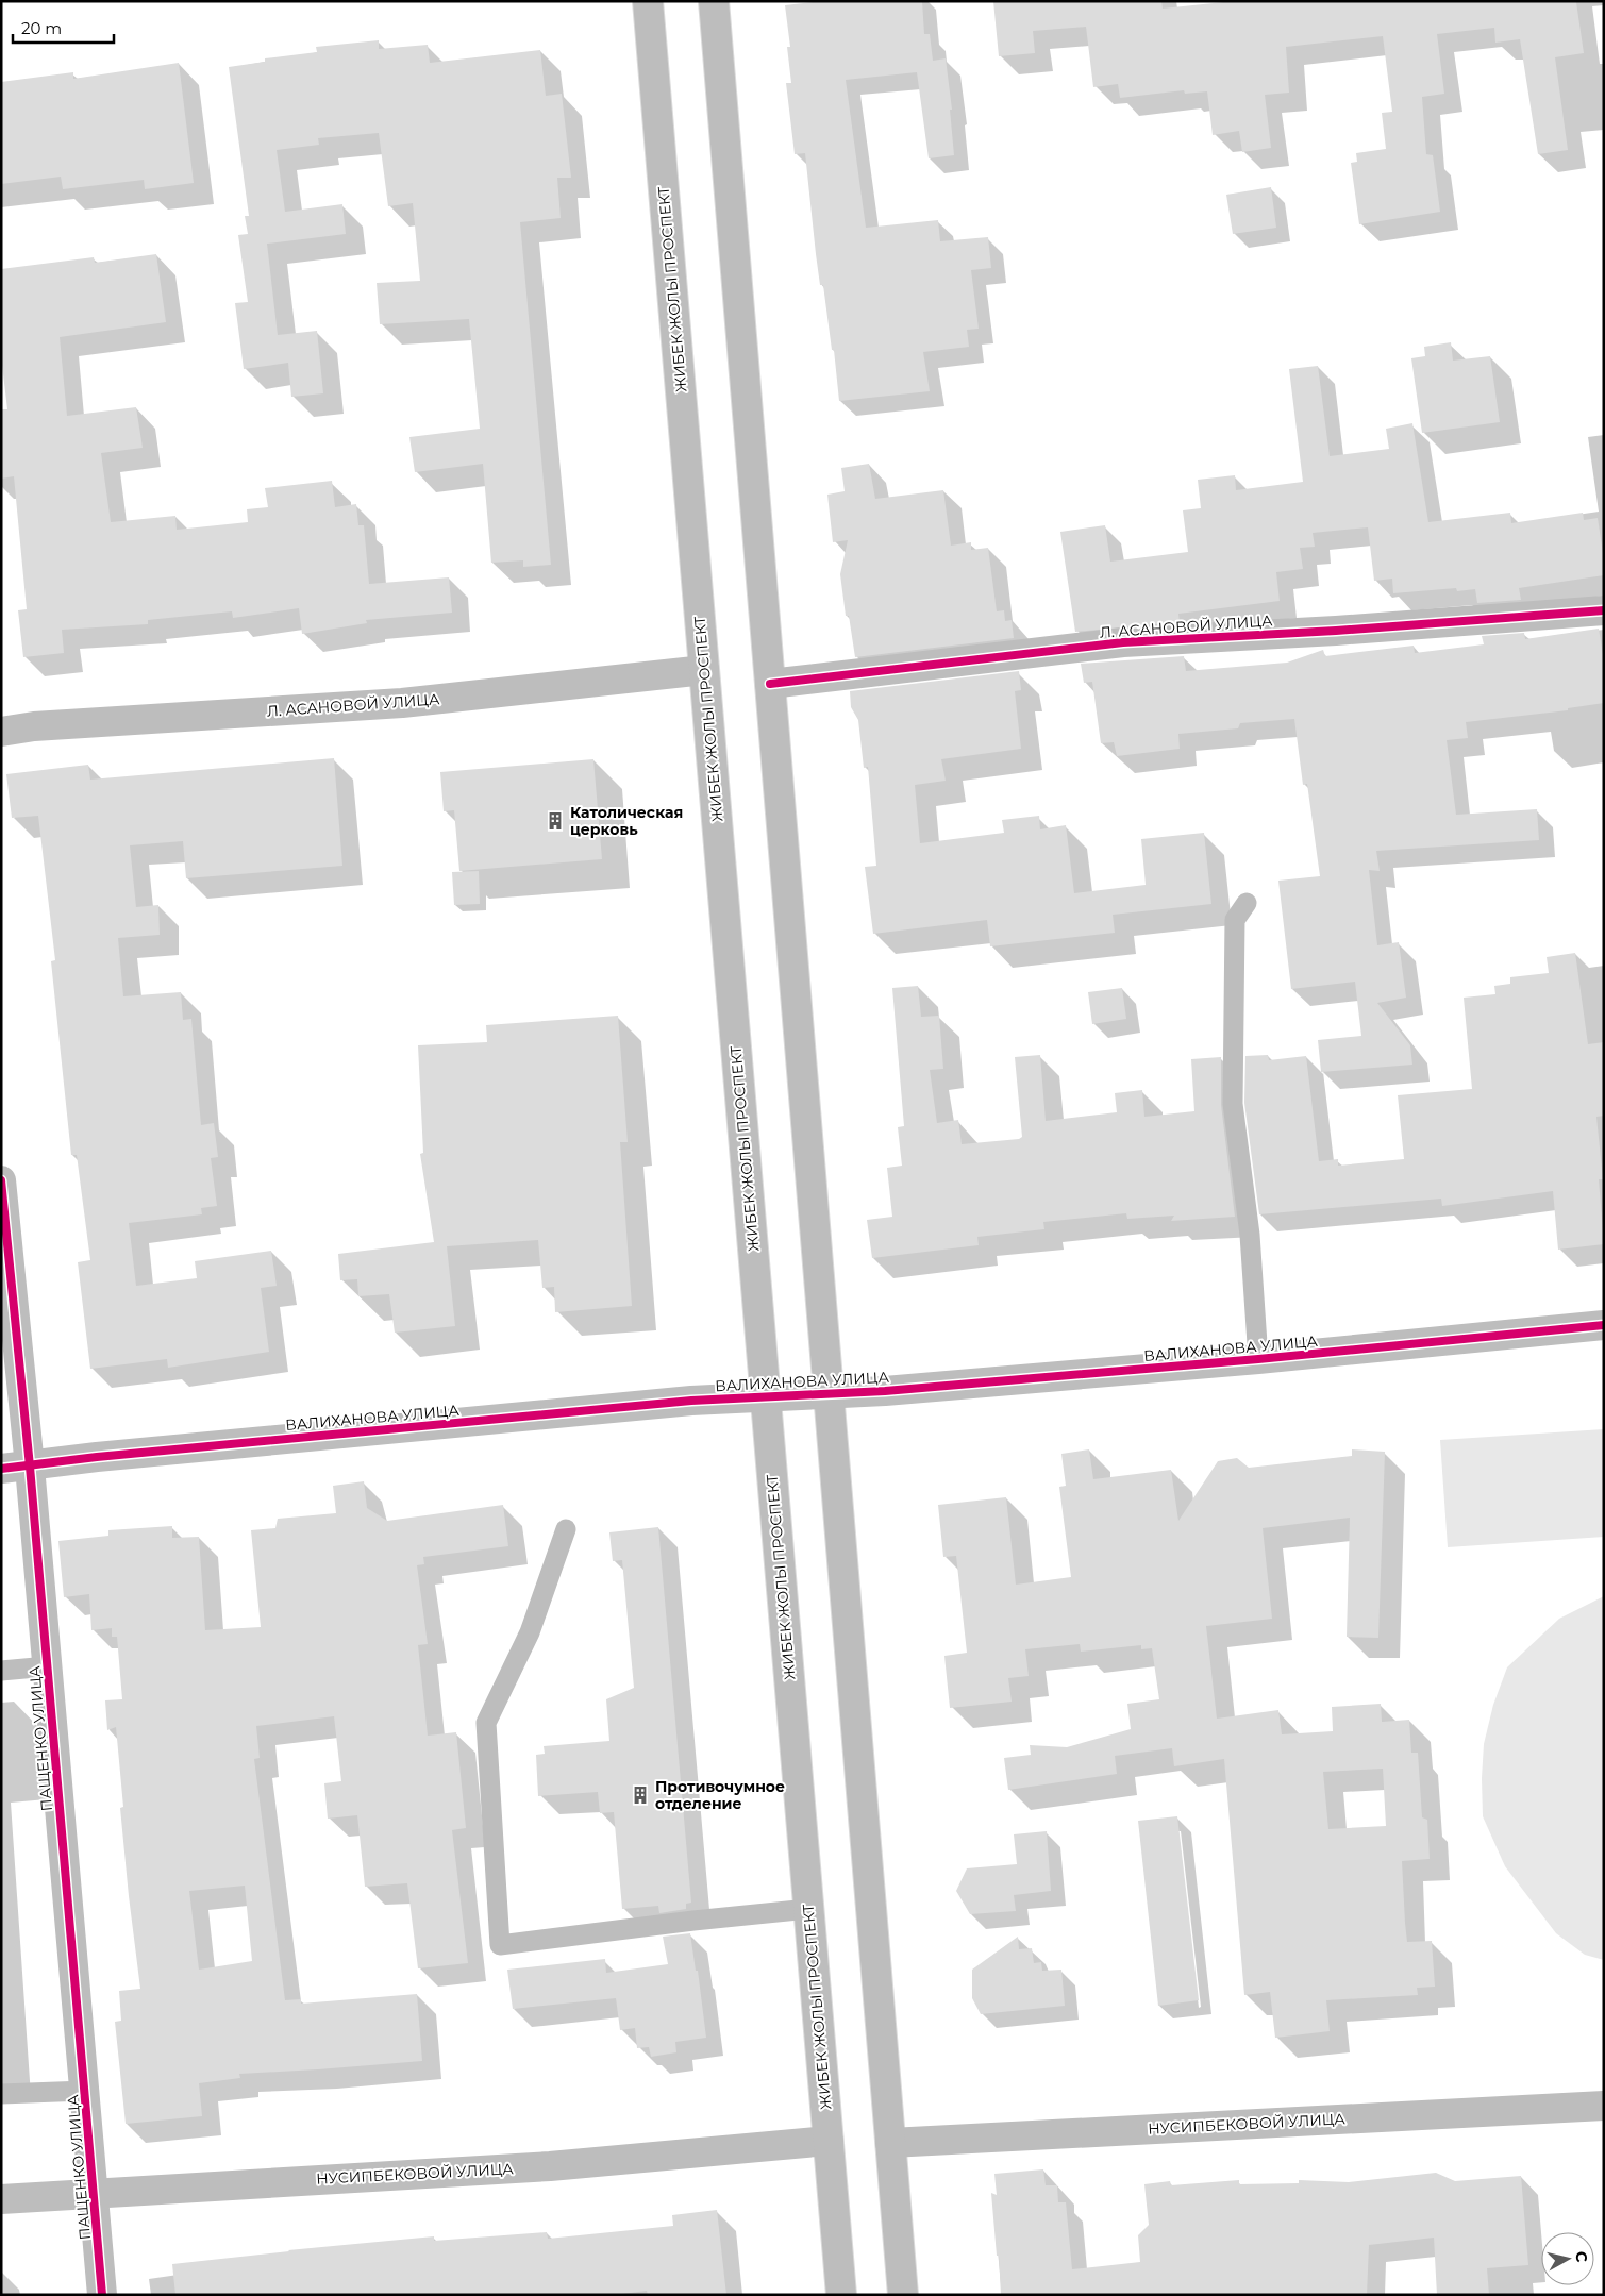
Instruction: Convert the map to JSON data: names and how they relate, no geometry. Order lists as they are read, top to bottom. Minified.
{"streets":{"main road":["ЖИБЕК ЖОЛЫ ПРОСПЕКТ","Л. АСАНОВОЙ УЛИЦА","ВАЛИХАНОВА УЛИЦА","ПАЩЕНКО УЛИЦА","НУСИПБЕКОВОЙ УЛИЦА"]},"crossings":[["ЖИБЕК ЖОЛЫ ПРОСПЕКТ","Л. АСАНОВОЙ УЛИЦА"],["ЖИБЕК ЖОЛЫ ПРОСПЕКТ","ВАЛИХАНОВА УЛИЦА"],["ЖИБЕК ЖОЛЫ ПРОСПЕКТ","НУСИПБЕКОВОЙ УЛИЦА"],["ВАЛИХАНОВА УЛИЦА","ПАЩЕНКО УЛИЦА"],["ПАЩЕНКО УЛИЦА","НУСИПБЕКОВОЙ УЛИЦА"]],"places":{"building":["Католическая церковь","Противочумное отделение"]},"scale_bar":"20 m","north":"right"}
